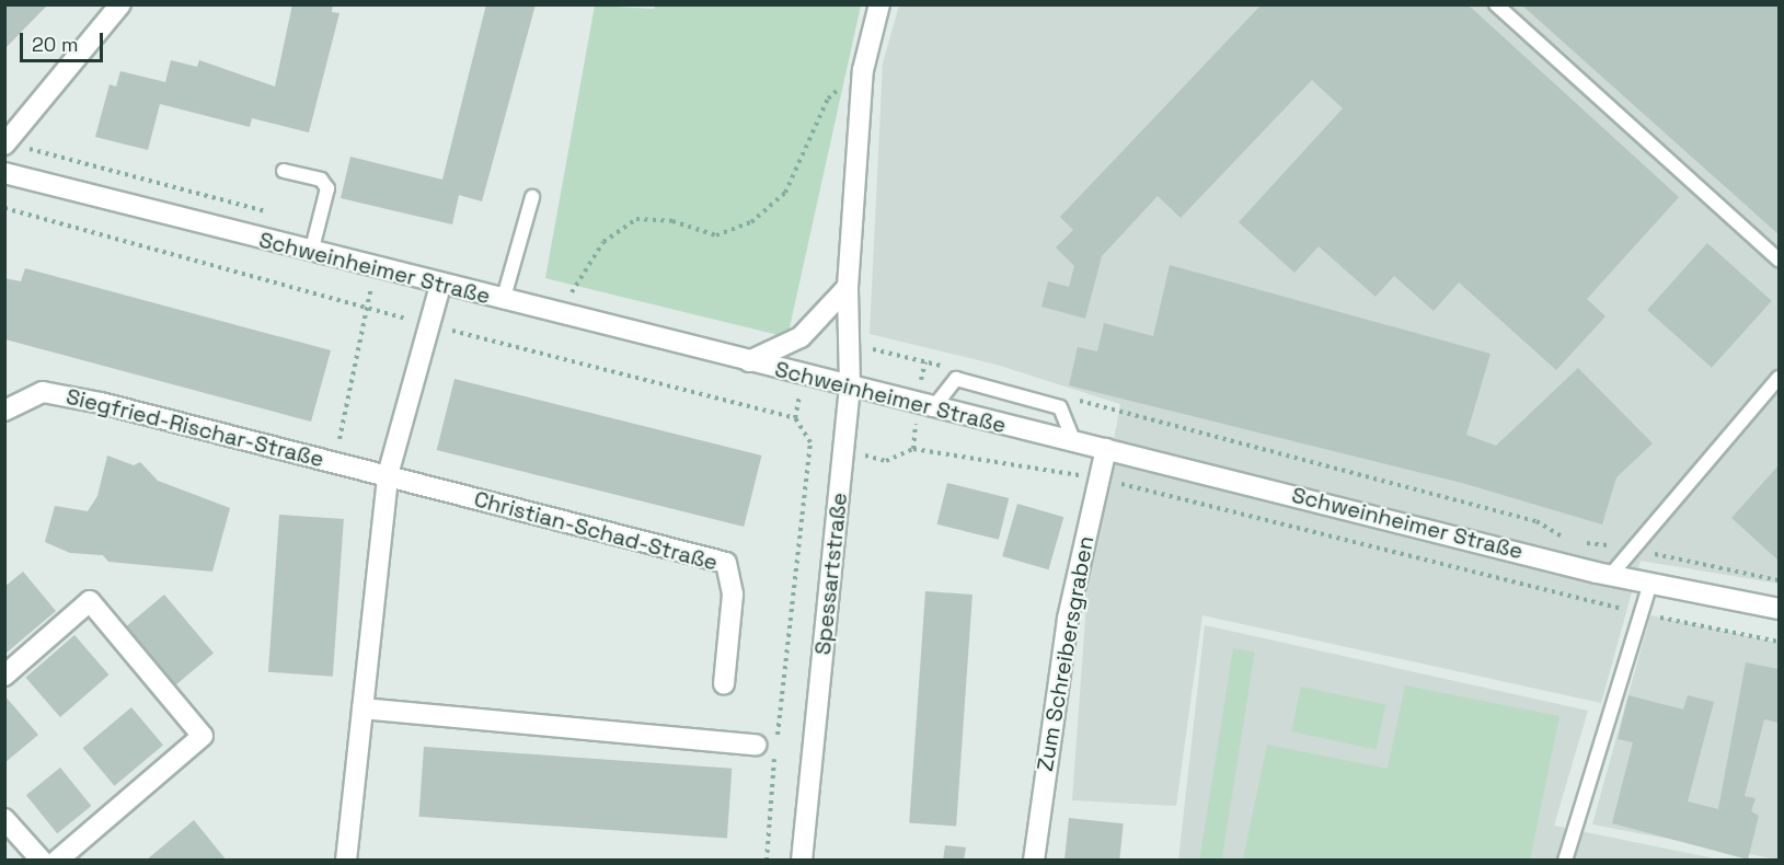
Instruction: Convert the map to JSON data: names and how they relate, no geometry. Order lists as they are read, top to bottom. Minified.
{"streets":{"street":["Schweinheimer Straße","Siegfried-Rischar-Straße","Christian-Schad-Straße","Spessartstraße","Zum Schreibersgraben"]},"crossings":[["Schweinheimer Straße","Spessartstraße"],["Schweinheimer Straße","Zum Schreibersgraben"],["Siegfried-Rischar-Straße","Christian-Schad-Straße"]],"scale_bar":"20 m"}
